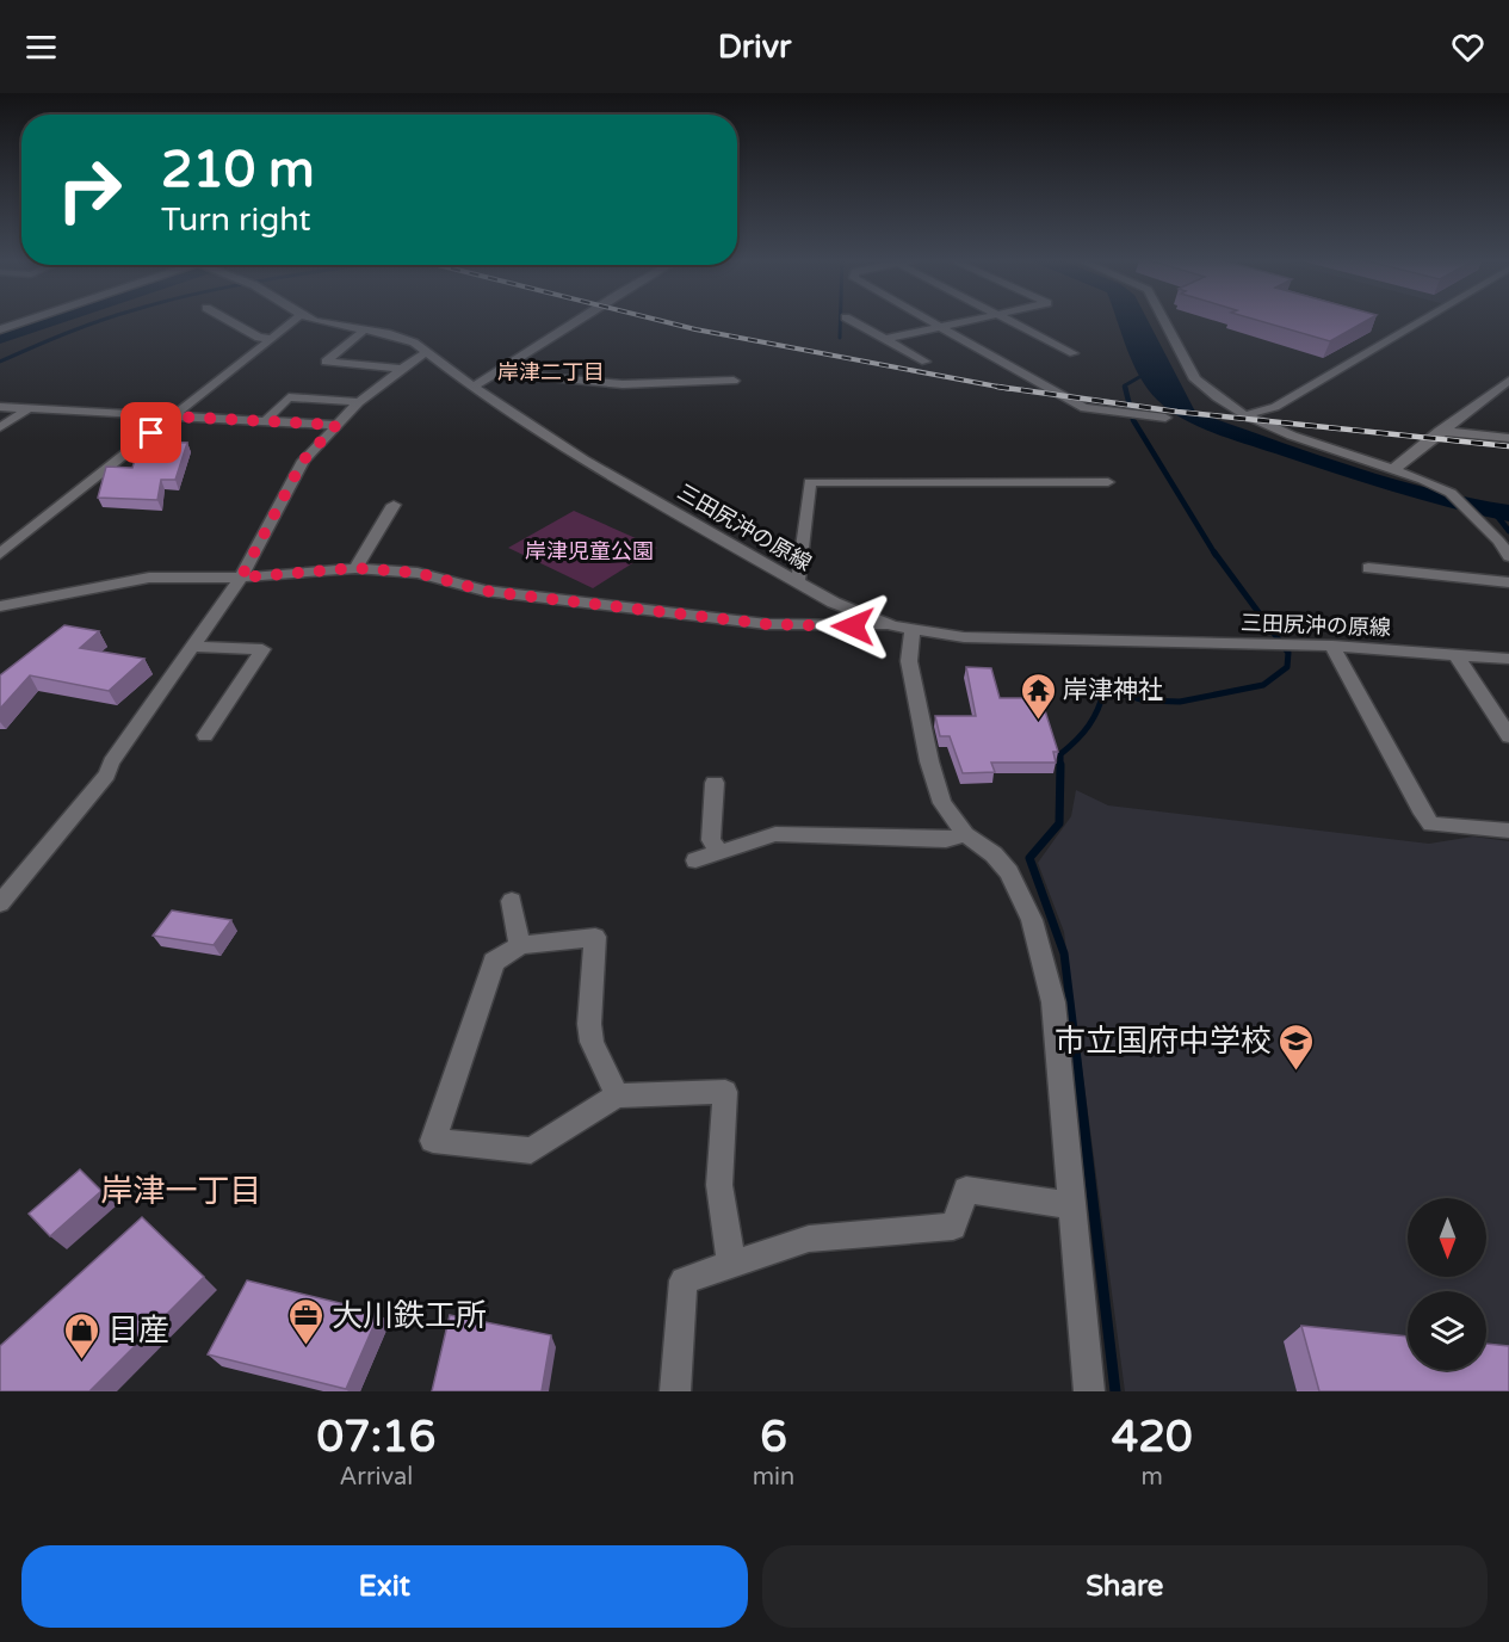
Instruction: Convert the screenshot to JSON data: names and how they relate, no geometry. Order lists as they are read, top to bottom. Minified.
{"streets":{"street":["三田尻沖の原線"]},"districts":["岸津二丁目","岸津一丁目"],"parks":["岸津児童公園"],"places":{"temple":["岸津神社"],"school or university":["市立国府中学校"],"office":["大川鉄工所"],"shop":["日産"]},"north":"bottom","page":{"header":"Drivr","turn":["210 m","Turn right"],"eta":["07:16","Arrival","6","min","420","m"],"buttons":["Exit","Share"]}}
